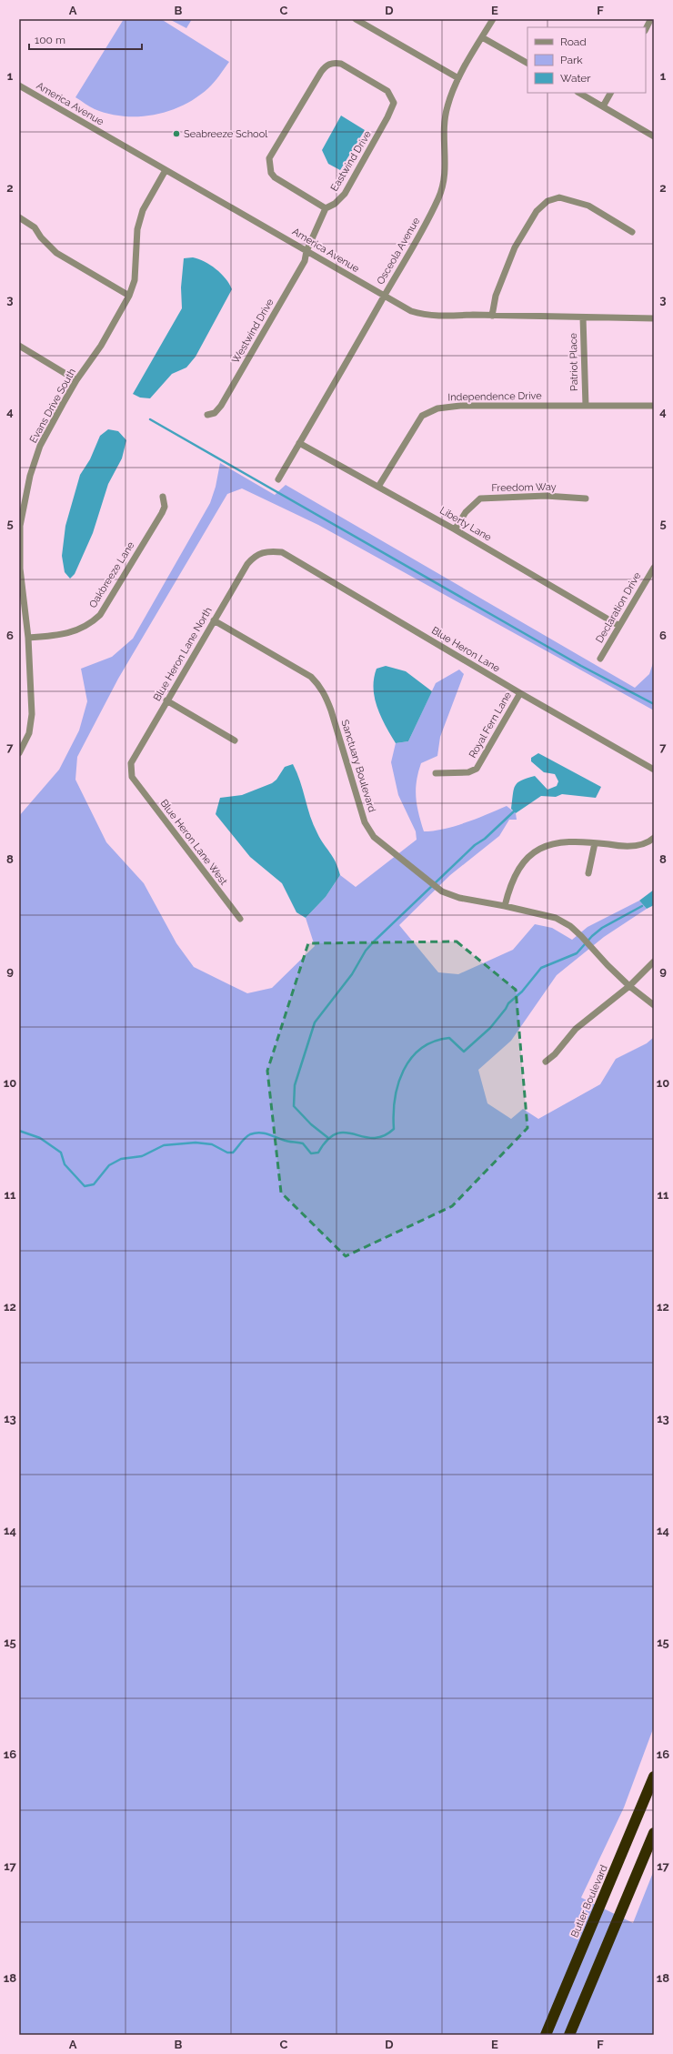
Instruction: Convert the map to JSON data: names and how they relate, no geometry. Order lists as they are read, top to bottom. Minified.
{"streets":{"highway":["Butler Boulevard"],"street":["America Avenue","Eastwind Drive","Osceola Avenue","Westwind Drive","Patriot Place","Independence Drive","Evans Drive South","Freedom Way","Liberty Lane","Oakbreeze Lane","Declaration Drive","Blue Heron Lane","Blue Heron Lane North","Royal Fern Lane","Sanctuary Boulevard","Blue Heron Lane West"]},"crossings":[["America Avenue","Osceola Avenue"],["America Avenue","Westwind Drive"],["America Avenue","Patriot Place"],["America Avenue","Evans Drive South"],["Osceola Avenue","Liberty Lane"],["Patriot Place","Independence Drive"],["Independence Drive","Liberty Lane"],["Evans Drive South","Oakbreeze Lane"],["Freedom Way","Liberty Lane"],["Liberty Lane","Declaration Drive"],["Blue Heron Lane","Blue Heron Lane North"],["Blue Heron Lane","Royal Fern Lane"],["Blue Heron Lane North","Sanctuary Boulevard"],["Blue Heron Lane North","Blue Heron Lane West"]],"places":["Seabreeze School"],"legend":["Road","Park","Water"],"scale_bar":"100 m","grid":{"columns":["A","B","C","D","E","F"],"rows":["1","2","3","4","5","6","7","8","9","10","11","12","13","14","15","16","17","18"]}}
